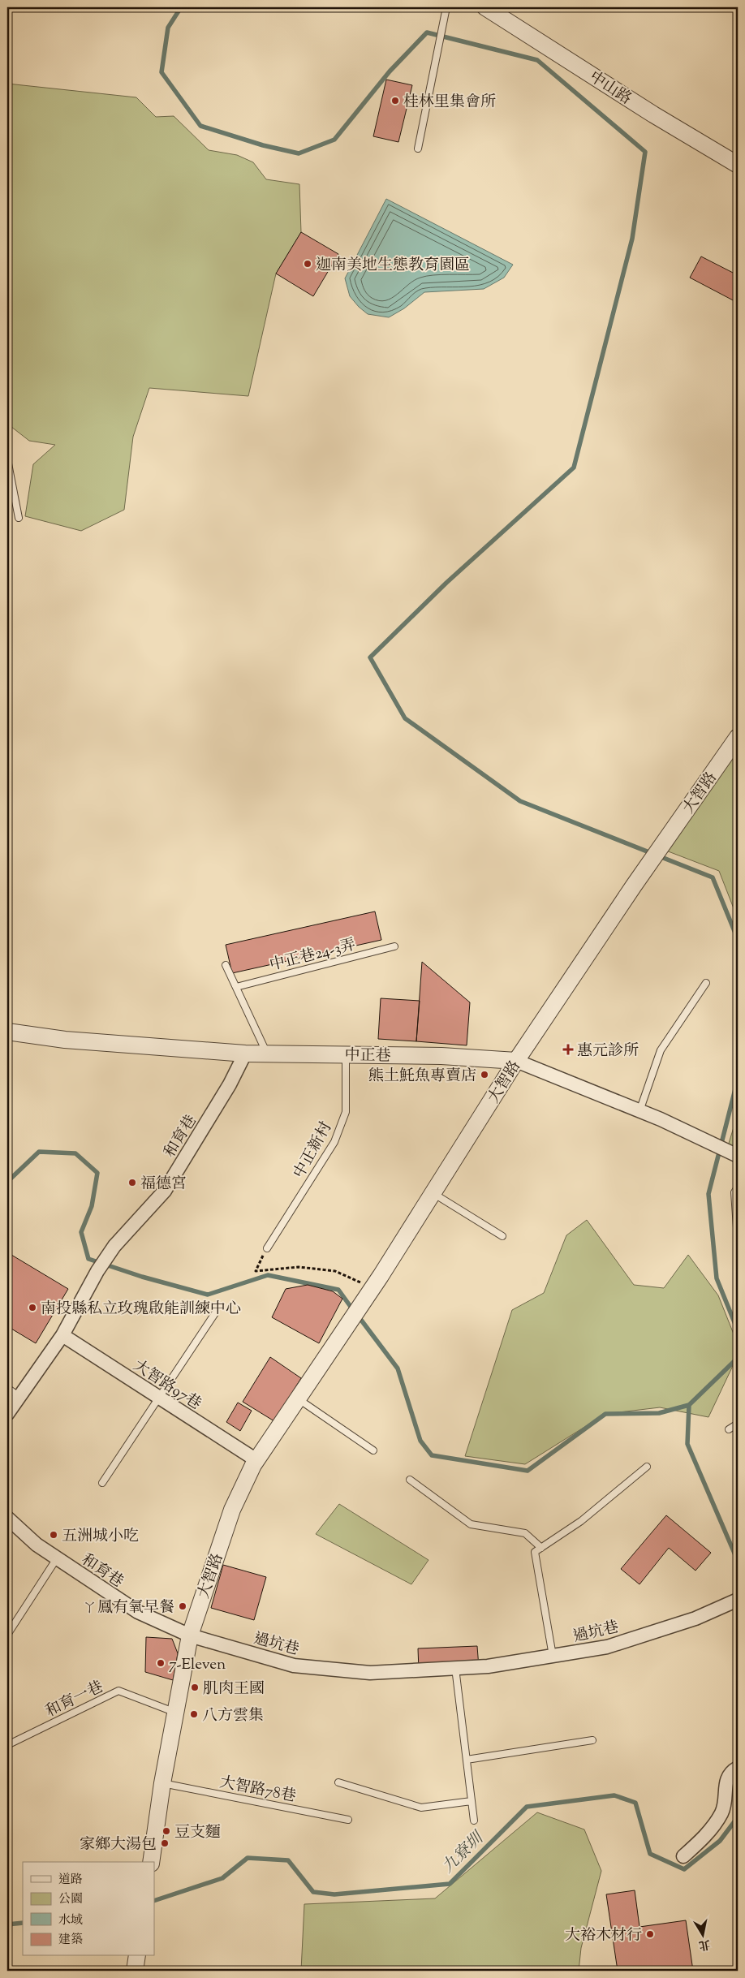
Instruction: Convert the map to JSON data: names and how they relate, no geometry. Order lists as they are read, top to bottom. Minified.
{"streets":{"street":["中山路","大智路","中正巷","和育巷","大智路97巷","過坑巷"],"lane":["中正巷24-3弄","中正新村","和育一巷","大智路78巷"]},"crossings":[["大智路","中正巷"],["大智路","和育巷"],["大智路","大智路97巷"],["大智路","過坑巷"],["大智路","和育一巷"],["大智路","大智路78巷"],["中正巷","和育巷"],["中正巷","中正新村"],["和育巷","大智路97巷"],["和育巷","過坑巷"]],"water":["九寮圳"],"places":{"other":["桂林里集會所","迦南美地生態教育園區","熊土魠魚專賣店","福德宮","南投縣私立玫瑰啟能訓練中心","五洲城小吃","ㄚ鳳有氧早餐","7-Eleven","肌肉王國","八方雲集","豆支麵","家鄉大湯包","大裕木材行"],"health":["惠元診所"]},"legend":["道路","公園","水域","建築"],"north":"bottom"}
